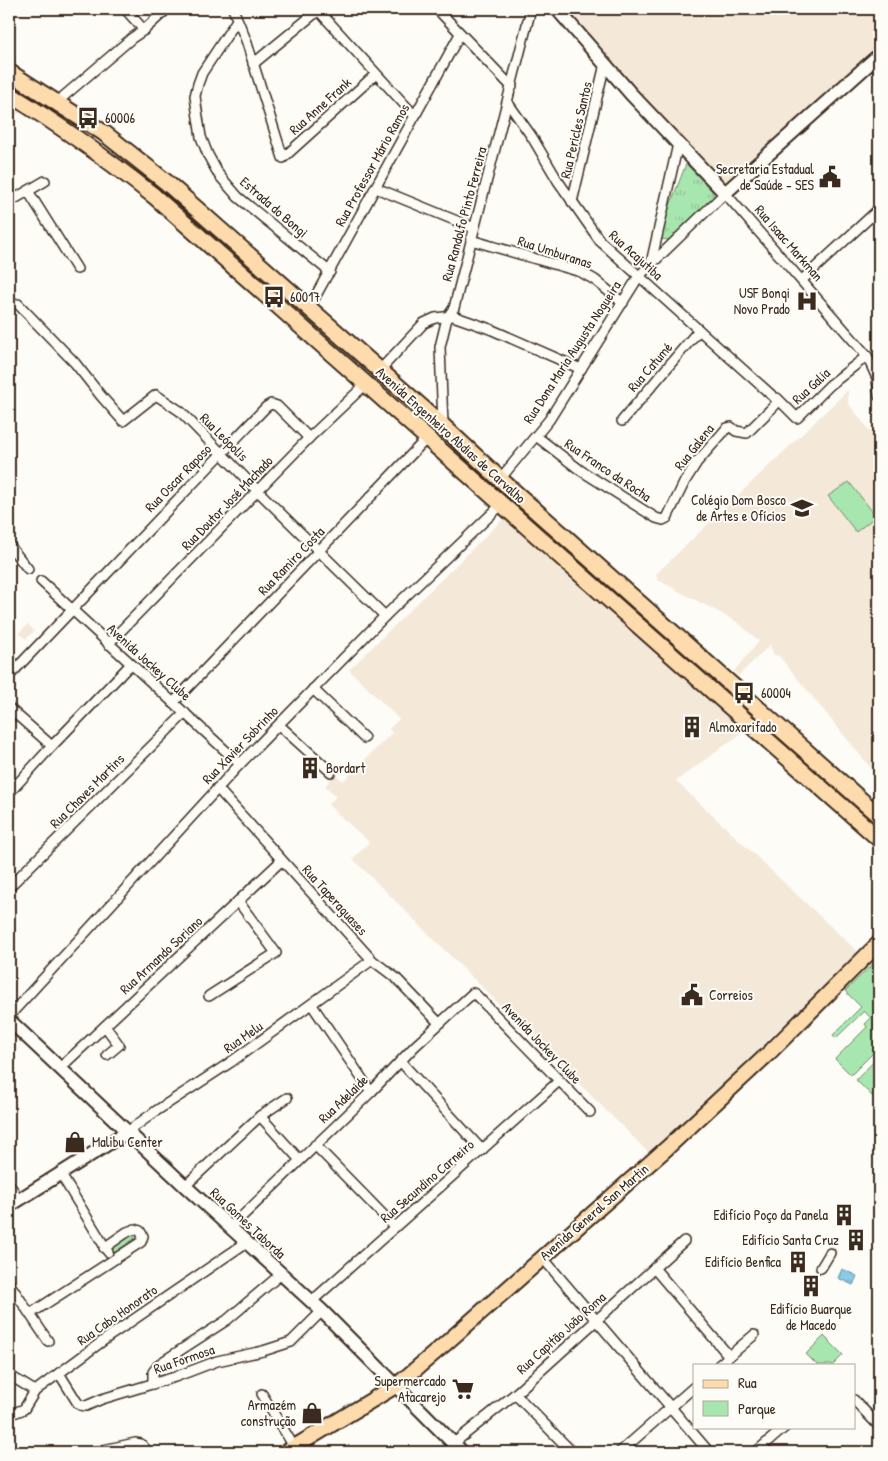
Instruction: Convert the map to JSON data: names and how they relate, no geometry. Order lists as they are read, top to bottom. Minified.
{"streets":{"highway":["Avenida Engenheiro Abdias de Carvalho"],"main road":["Rua Isaac Markman","Rua Dona Maria Augusta Nogueira","Avenida General San Martin","Rua Gomes Taborda"],"street":["Rua Anne Frank","Rua Pericles Santos","Rua Professor Mário Ramos","Estrada do Bongi","Rua Randolfo Pinto Ferreira","Rua Umburanas","Rua Acajutiba","Rua Catumé","Rua Galia","Rua Leópolis","Rua Galena","Rua Franco da Rocha","Rua Oscar Raposo","Rua Doutor José Machado","Rua Ramiro Costa","Avenida Jockey Clube","Rua Xavier Sobrinho","Rua Chaves Martins","Rua Taperaguases","Rua Armando Soriano","Rua Melu","Rua Adelaide","Rua Secundino Carneiro","Rua Cabo Honorato","Rua Capitão João Roma","Rua Formosa"]},"crossings":[["Rua Pericles Santos","Rua Isaac Markman"],["Rua Pericles Santos","Rua Acajutiba"],["Rua Professor Mário Ramos","Estrada do Bongi"],["Rua Professor Mário Ramos","Avenida Engenheiro Abdias de Carvalho"],["Rua Randolfo Pinto Ferreira","Rua Umburanas"],["Rua Randolfo Pinto Ferreira","Rua Acajutiba"],["Rua Randolfo Pinto Ferreira","Avenida Engenheiro Abdias de Carvalho"],["Rua Isaac Markman","Rua Dona Maria Augusta Nogueira"],["Rua Isaac Markman","Rua Galia"],["Rua Umburanas","Rua Dona Maria Augusta Nogueira"],["Rua Acajutiba","Rua Dona Maria Augusta Nogueira"],["Rua Acajutiba","Rua Catumé"],["Rua Acajutiba","Rua Galia"],["Rua Acajutiba","Rua Galena"],["Rua Dona Maria Augusta Nogueira","Avenida Engenheiro Abdias de Carvalho"],["Rua Dona Maria Augusta Nogueira","Rua Franco da Rocha"],["Rua Galia","Rua Galena"],["Avenida Engenheiro Abdias de Carvalho","Rua Doutor José Machado"],["Avenida Engenheiro Abdias de Carvalho","Rua Ramiro Costa"],["Avenida Engenheiro Abdias de Carvalho","Rua Xavier Sobrinho"],["Rua Leópolis","Rua Oscar Raposo"],["Rua Leópolis","Rua Doutor José Machado"],["Rua Leópolis","Rua Ramiro Costa"],["Rua Leópolis","Rua Xavier Sobrinho"],["Rua Galena","Rua Franco da Rocha"],["Rua Oscar Raposo","Rua Doutor José Machado"],["Rua Oscar Raposo","Avenida Jockey Clube"],["Rua Doutor José Machado","Avenida Jockey Clube"],["Rua Ramiro Costa","Avenida Jockey Clube"],["Avenida Jockey Clube","Rua Xavier Sobrinho"],["Avenida Jockey Clube","Rua Chaves Martins"],["Avenida Jockey Clube","Rua Adelaide"],["Avenida Jockey Clube","Rua Secundino Carneiro"],["Rua Xavier Sobrinho","Rua Taperaguases"],["Rua Taperaguases","Rua Armando Soriano"],["Rua Taperaguases","Rua Melu"],["Rua Taperaguases","Rua Adelaide"],["Rua Armando Soriano","Rua Gomes Taborda"],["Rua Melu","Rua Gomes Taborda"],["Rua Adelaide","Rua Gomes Taborda"],["Rua Secundino Carneiro","Rua Gomes Taborda"],["Avenida General San Martin","Rua Gomes Taborda"],["Rua Gomes Taborda","Rua Cabo Honorato"],["Rua Gomes Taborda","Rua Capitão João Roma"],["Rua Gomes Taborda","Rua Formosa"],["Rua Cabo Honorato","Rua Formosa"]],"places":{"bus stop":["60006","60017","60004"],"public building":["Secretaria Estadual de Saúde - SES","Correios"],"hospital":["USF Bongi Novo Prado"],"school or university":["Colégio Dom Bosco de Artes e Ofícios"],"building":["Almoxarifado","Bordart","Edifício Poço da Panela","Edifício Santa Cruz","Edifício Benfica","Edifício Buarque de Macedo"],"shop":["Malibu Center","Armazém construção"],"supermarket":["Supermercado Atacarejo"]},"legend":["Rua","Parque"]}
